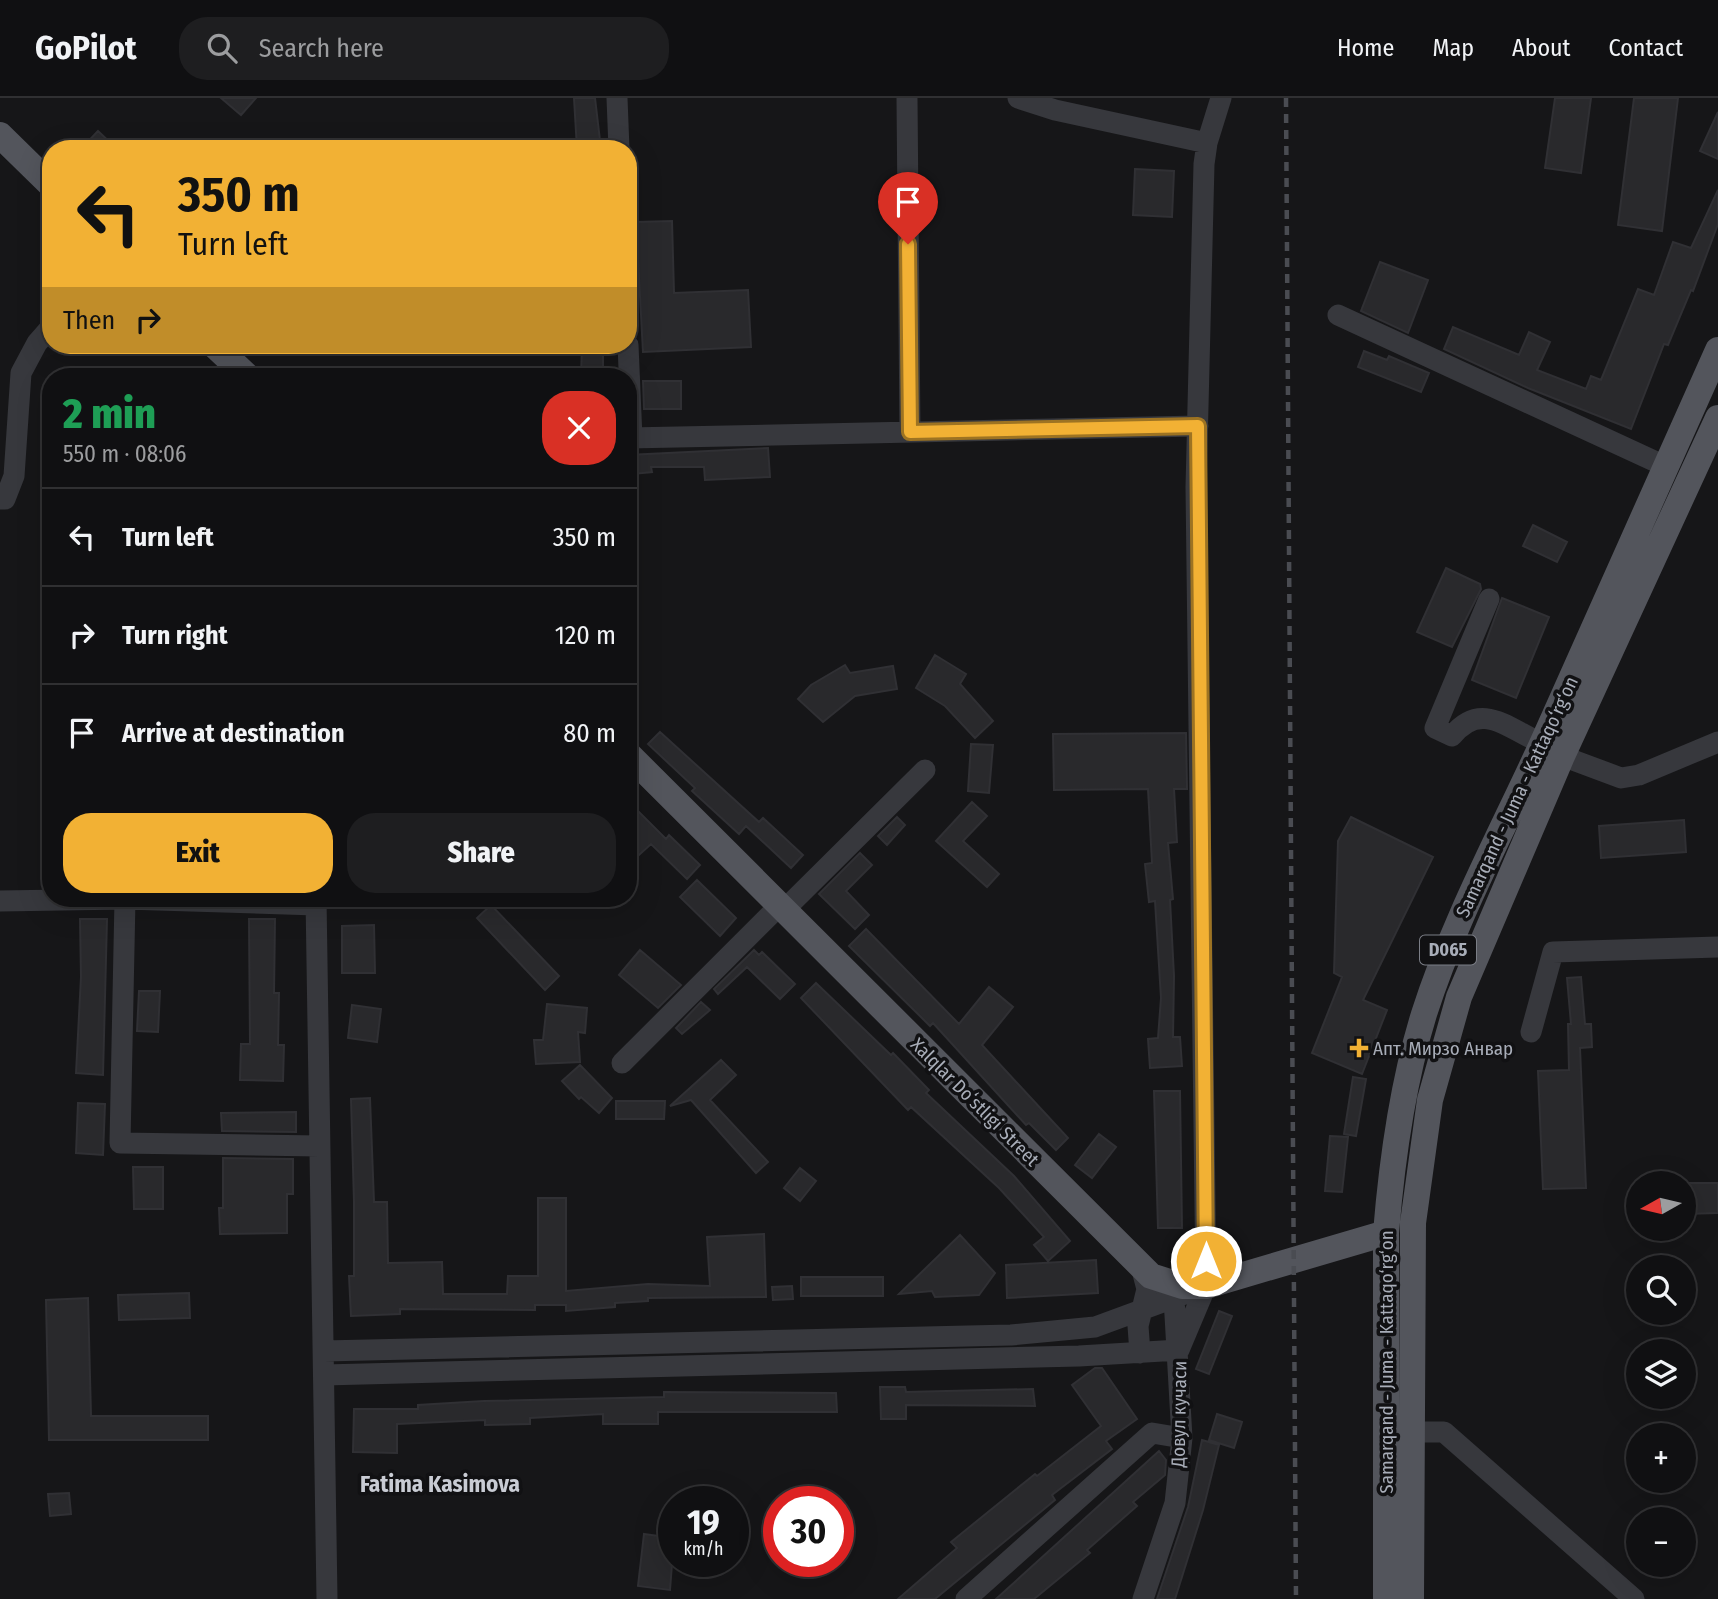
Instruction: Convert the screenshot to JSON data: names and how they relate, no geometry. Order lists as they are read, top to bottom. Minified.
{"streets":{"main road":["Samarqand - Juma - Kattaqo‘rg‘on","D065","Xalqlar Doʻstligi Street"],"street":["Довул кучаси"]},"crossings":[["Xalqlar Doʻstligi Street","Довул кучаси"]],"districts":["Fatima Kasimova"],"places":{"health":["Апт. Мирзо Анвар"]},"north":"left","page":{"header":"GoPilot","search":"Search here","nav":["Home","Map","About","Contact"],"turn":["350 m","Turn left"],"then":"Then","heading":["2 min","550 m · 08:06"],"list":[{"name":"Turn left","value":"350 m"},{"name":"Turn right","value":"120 m"},{"name":"Arrive at destination","value":"80 m"}],"buttons":["Exit","Share"],"map_buttons":["+","−"],"speed":"19 km/h","limit":"30"}}
